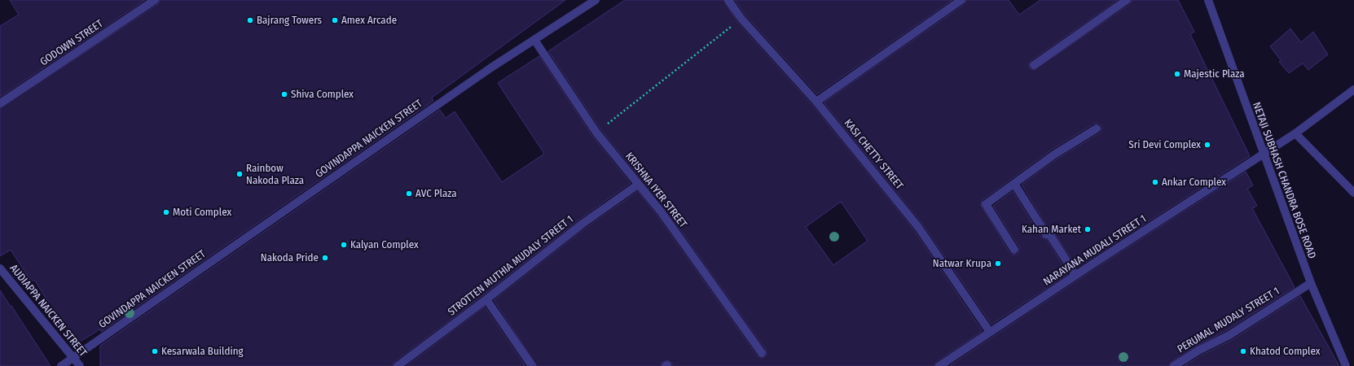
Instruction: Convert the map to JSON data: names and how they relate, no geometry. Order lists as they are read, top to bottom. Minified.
{"streets":{"street":["GODOWN STREET","GOVINDAPPA NAICKEN STREET","KASI CHETTY STREET","NETAJI SUBHASH CHANDRA BOSE ROAD","KRISHNA IYER STREET","NARAYANA MUDALI STREET 1","STROTTEN MUTHIA MUDALY STREET 1","AUDIAPPA NAICKEN STREET","PERUMAL MUDALY STREET 1"]},"crossings":[["GOVINDAPPA NAICKEN STREET","KRISHNA IYER STREET"],["GOVINDAPPA NAICKEN STREET","AUDIAPPA NAICKEN STREET"],["KASI CHETTY STREET","NARAYANA MUDALI STREET 1"],["NETAJI SUBHASH CHANDRA BOSE ROAD","NARAYANA MUDALI STREET 1"],["NETAJI SUBHASH CHANDRA BOSE ROAD","PERUMAL MUDALY STREET 1"],["KRISHNA IYER STREET","STROTTEN MUTHIA MUDALY STREET 1"]],"places":["Bajrang Towers","Amex Arcade","Majestic Plaza","Shiva Complex","Sri Devi Complex","Rainbow Nakoda Plaza","Ankar Complex","AVC Plaza","Moti Complex","Kahan Market","Kalyan Complex","Nakoda Pride","Natwar Krupa","Kesarwala Building","Khatod Complex"]}
